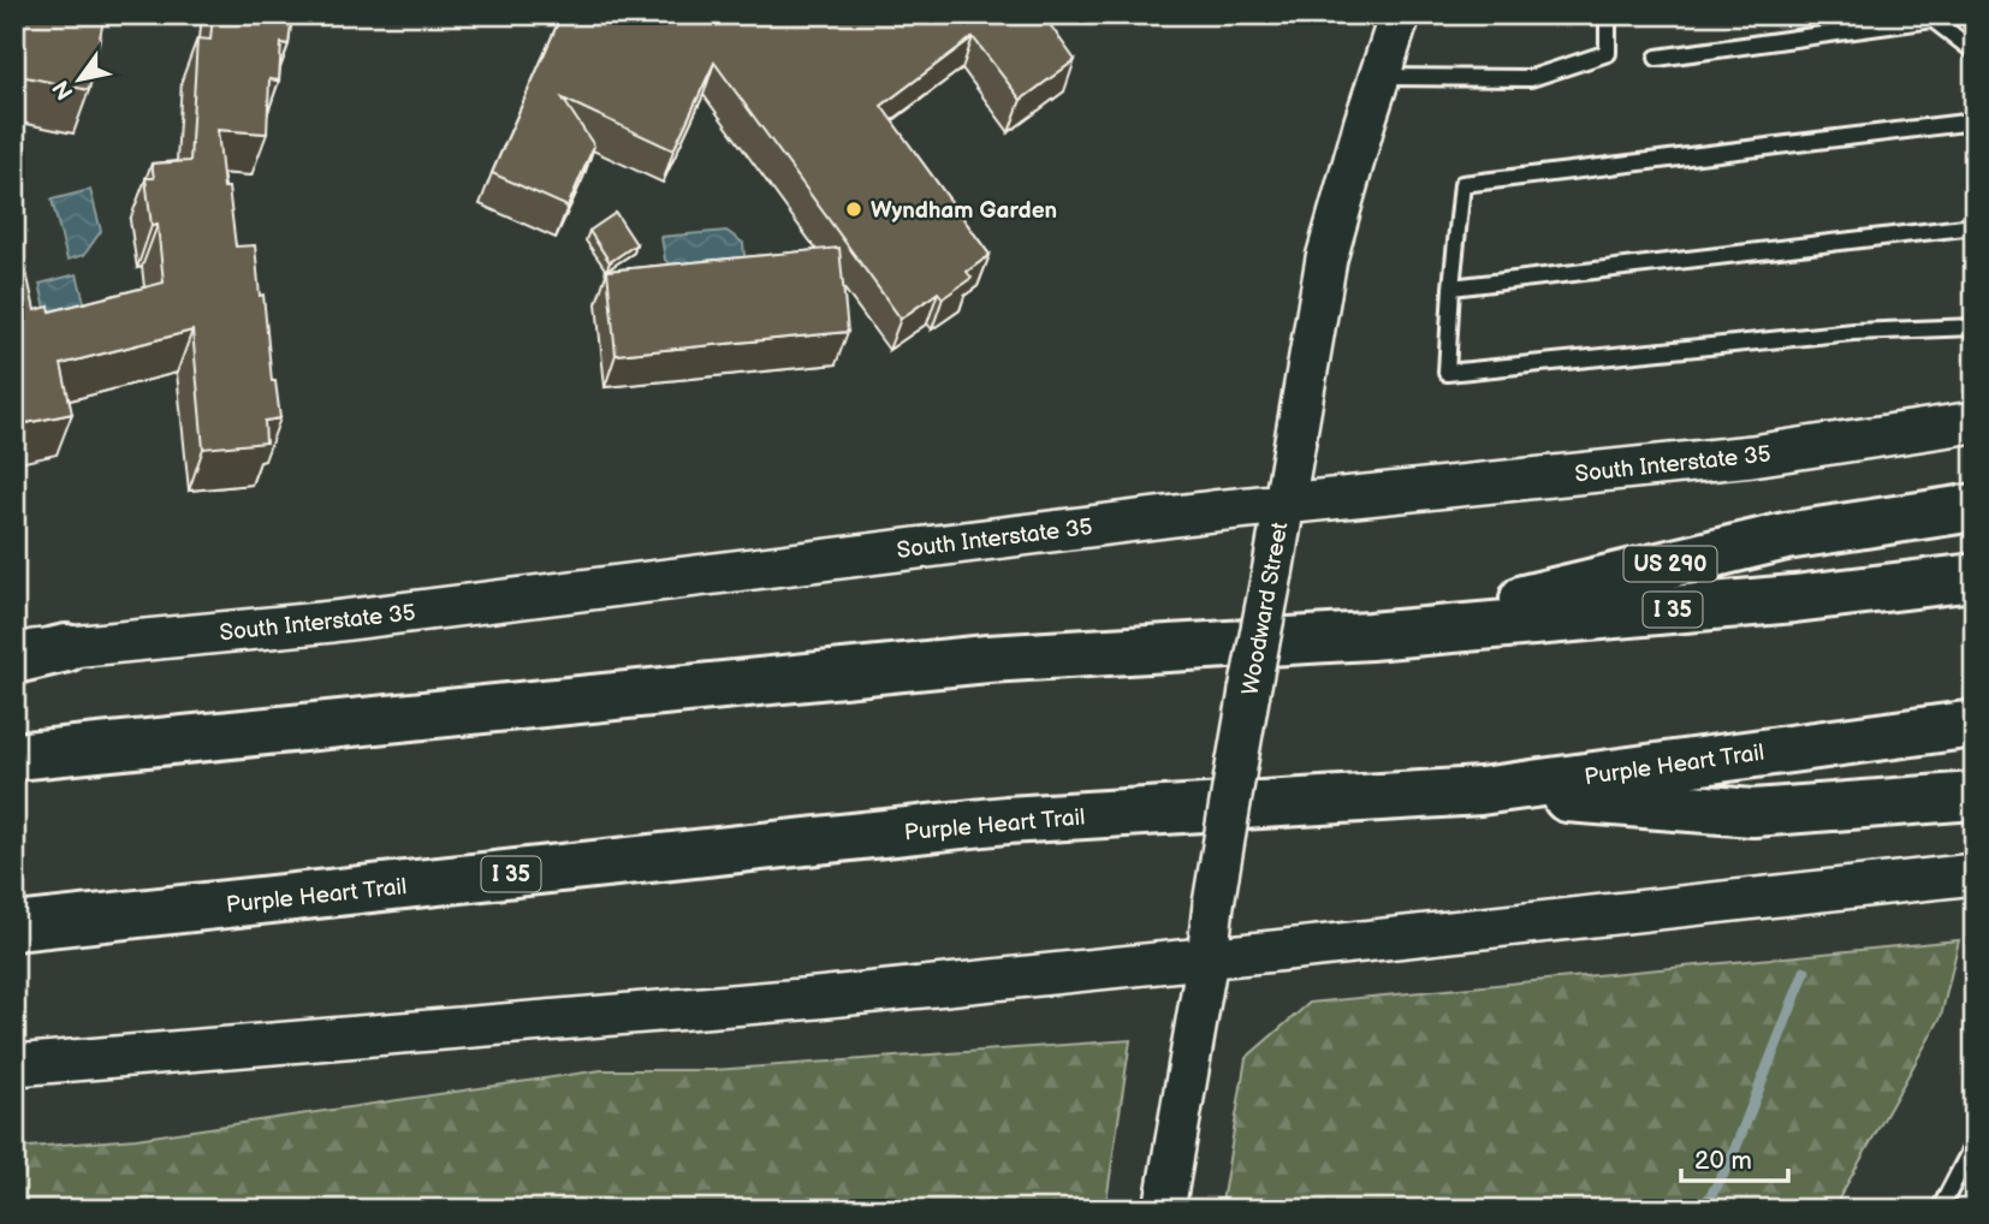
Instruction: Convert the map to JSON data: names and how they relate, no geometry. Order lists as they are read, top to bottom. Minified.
{"streets":{"highway":["US 290","I 35","Purple Heart Trail"],"main road":["South Interstate 35","Woodward Street"]},"crossings":[["South Interstate 35","Woodward Street"],["US 290","I 35"]],"places":["Wyndham Garden"],"scale_bar":"20 m","north":"bottom left"}
